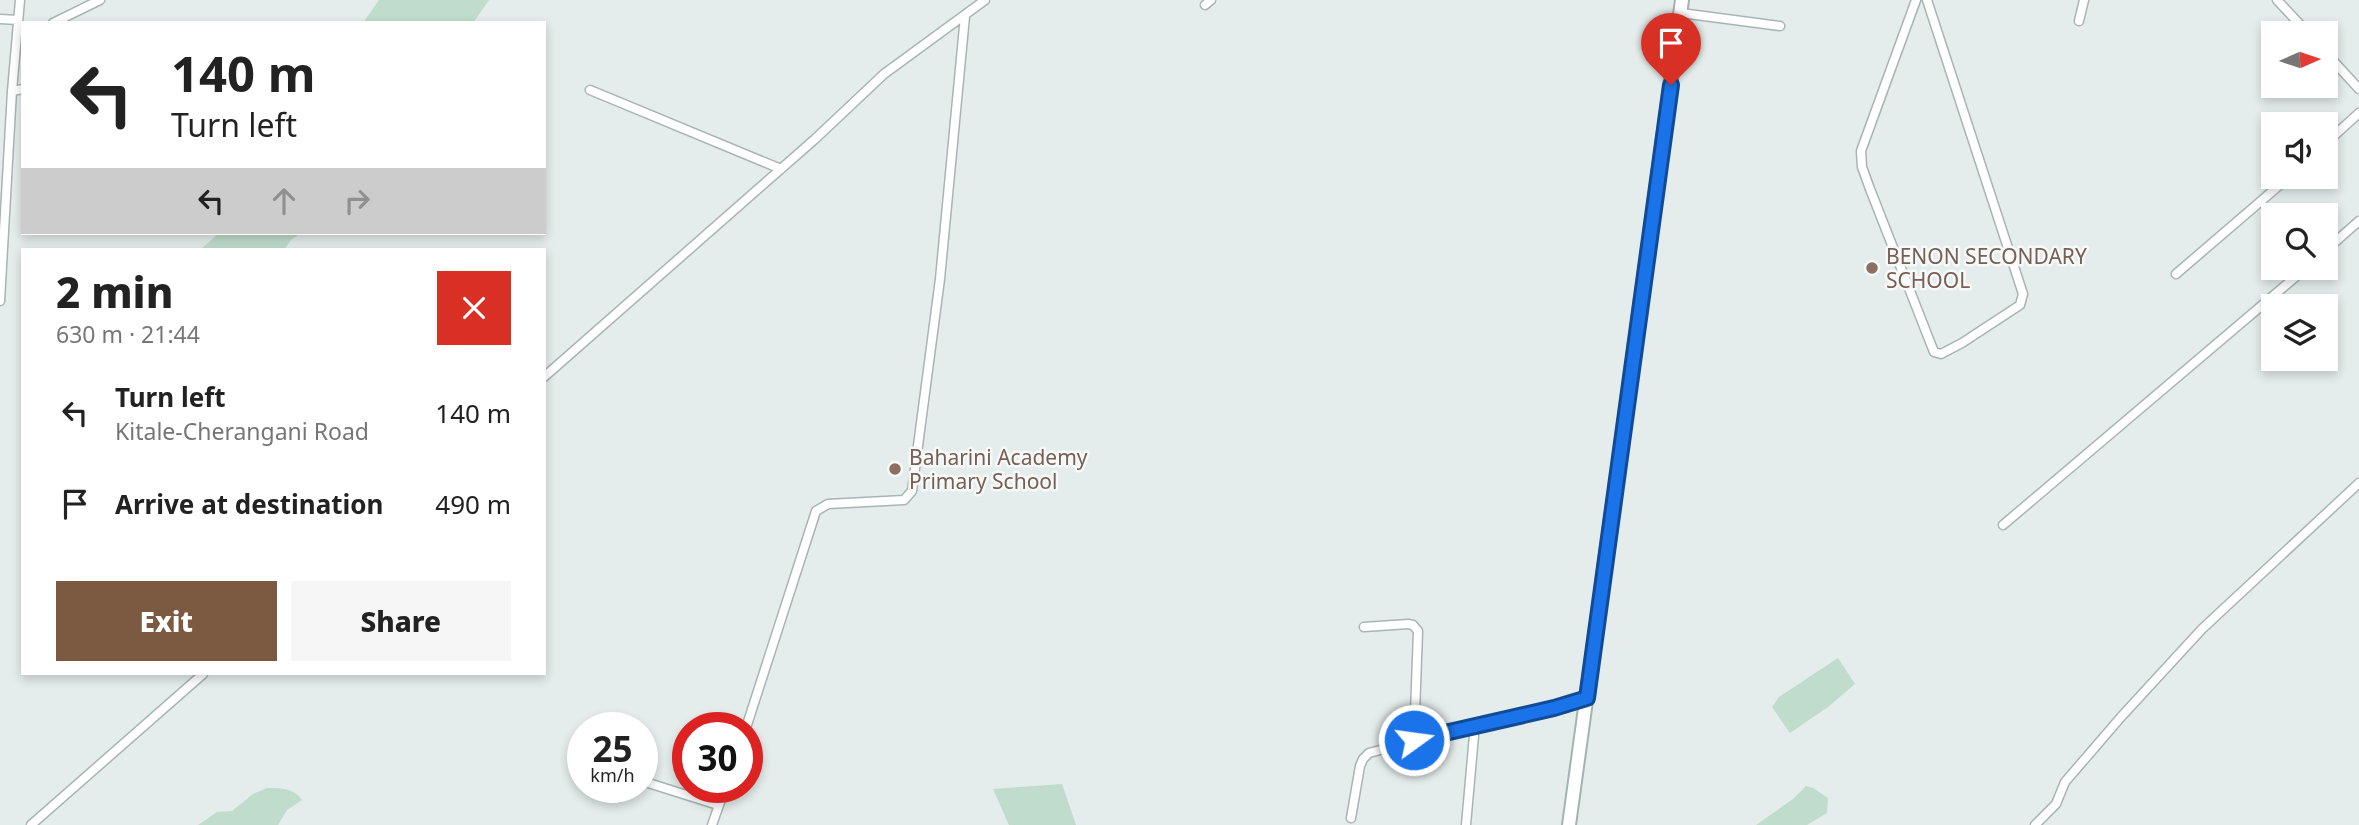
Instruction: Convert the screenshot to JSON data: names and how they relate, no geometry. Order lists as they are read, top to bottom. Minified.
{"places":["BENON SECONDARY SCHOOL","Baharini Academy Primary School"],"north":"right","page":{"turn":["140 m","Turn left"],"heading":["2 min","630 m · 21:44"],"list":[{"name":"Turn left","note":"Kitale-Cherangani Road","value":"140 m"},{"name":"Arrive at destination","value":"490 m"}],"buttons":["Exit","Share"],"speed":"25 km/h","limit":"30"}}
